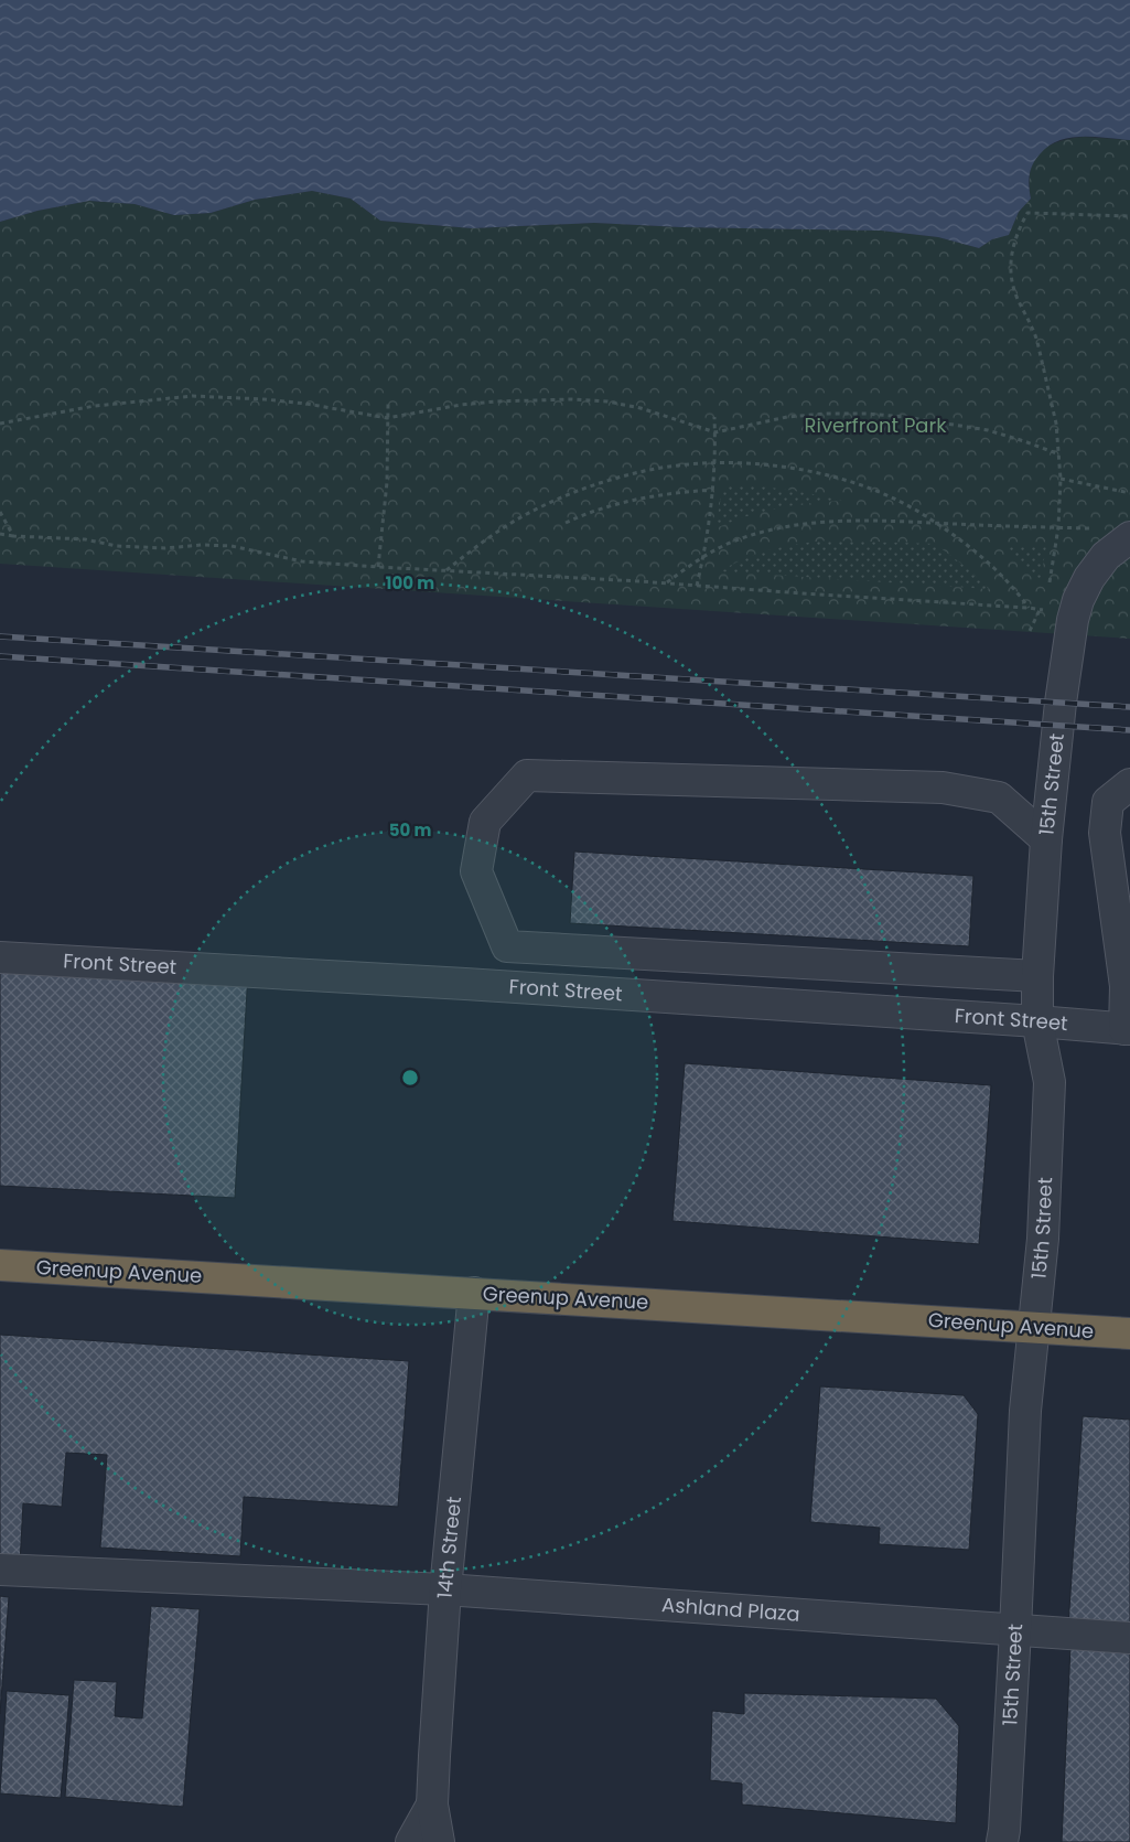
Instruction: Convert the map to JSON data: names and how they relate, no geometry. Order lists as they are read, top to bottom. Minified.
{"streets":{"highway":["Greenup Avenue"],"street":["15th Street","Front Street","14th Street","Ashland Plaza"]},"crossings":[["15th Street","Front Street"],["15th Street","Greenup Avenue"],["15th Street","Ashland Plaza"],["Greenup Avenue","14th Street"],["14th Street","Ashland Plaza"]],"parks":["Riverfront Park"],"rings":["100 m","50 m"]}
